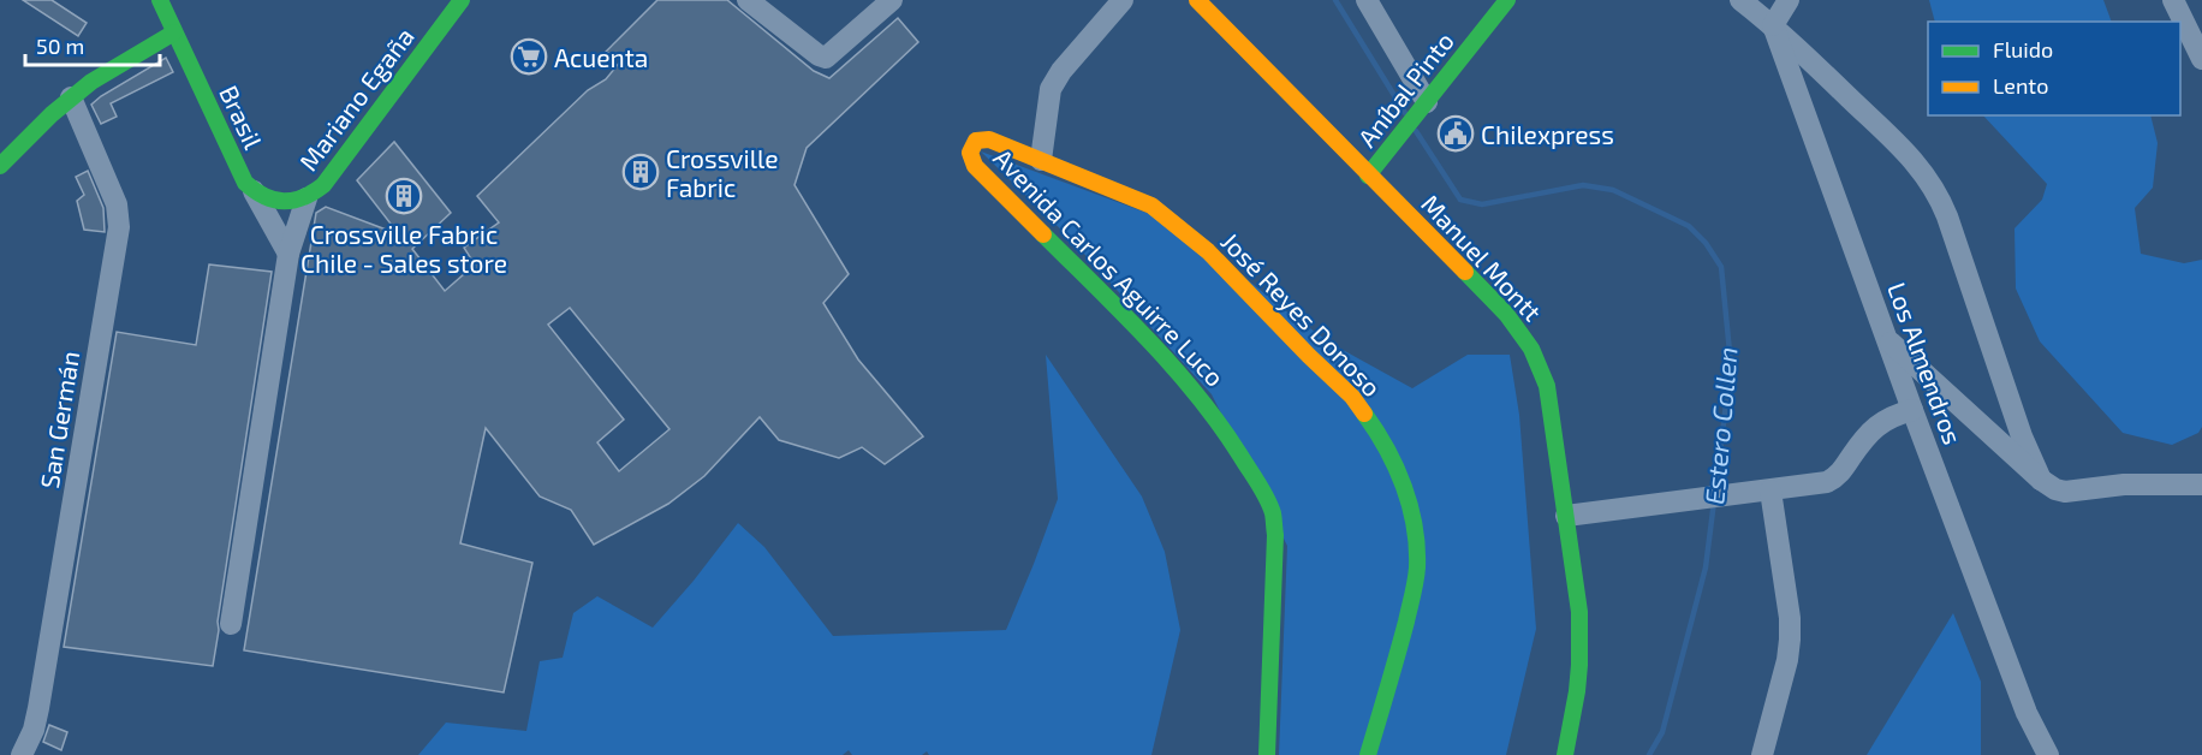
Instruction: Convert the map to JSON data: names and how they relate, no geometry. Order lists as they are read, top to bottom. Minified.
{"streets":{"street":["Aníbal Pinto","Mariano Egaña","Brasil","Manuel Montt","Avenida Carlos Aguirre Luco","José Reyes Donoso","Los Almendros","San Germán"]},"crossings":[["Aníbal Pinto","Manuel Montt"],["Mariano Egaña","Brasil"],["Avenida Carlos Aguirre Luco","José Reyes Donoso"]],"water":["Estero Collen"],"places":{"supermarket":["Acuenta"],"public building":["Chilexpress"],"building":["Crossville Fabric","Crossville Fabric Chile - Sales store"]},"legend":["Fluido","Lento"],"scale_bar":"50 m"}
